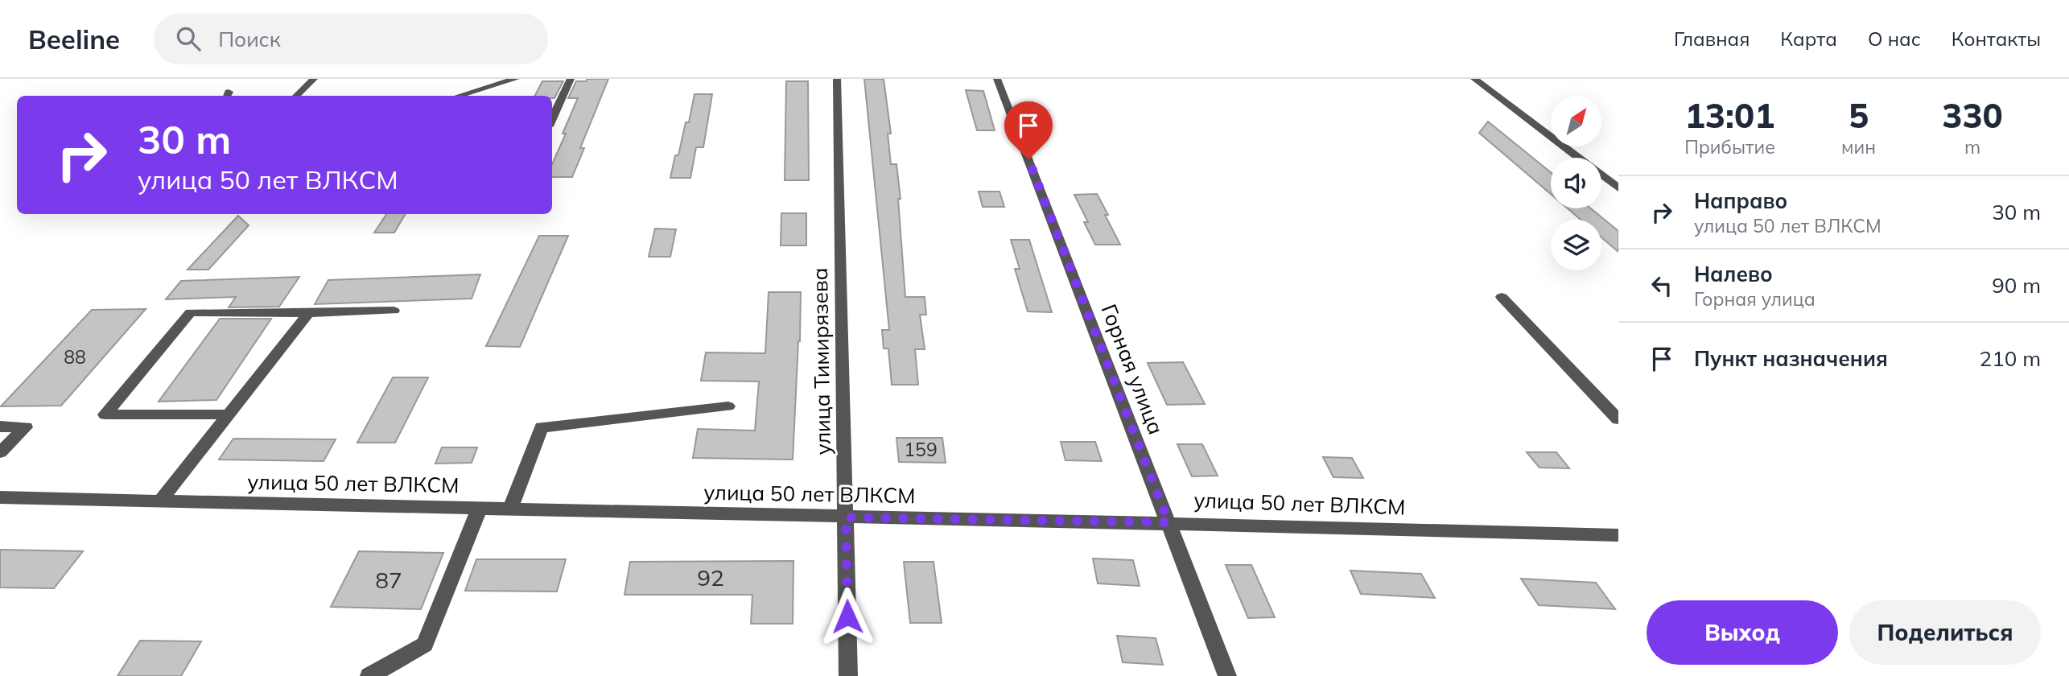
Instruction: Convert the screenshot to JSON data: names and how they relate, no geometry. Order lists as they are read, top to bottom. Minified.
{"streets":{"street":["улица Тимирязева","Горная улица","улица 50 лет ВЛКСМ"]},"crossings":[["улица Тимирязева","улица 50 лет ВЛКСМ"],["Горная улица","улица 50 лет ВЛКСМ"]],"house_numbers":["88","159","92","87"],"north":"top right","page":{"header":"Beeline","search":"Поиск","nav":["Главная","Карта","О нас","Контакты"],"eta":["13:01","Прибытие","5","мин","330","m"],"turn":["30 m","улица 50 лет ВЛКСМ"],"list":[{"name":"Направо","note":"улица 50 лет ВЛКСМ","value":"30 m"},{"name":"Налево","note":"Горная улица","value":"90 m"},{"name":"Пункт назначения","value":"210 m"}],"buttons":["Выход","Поделиться"]}}
